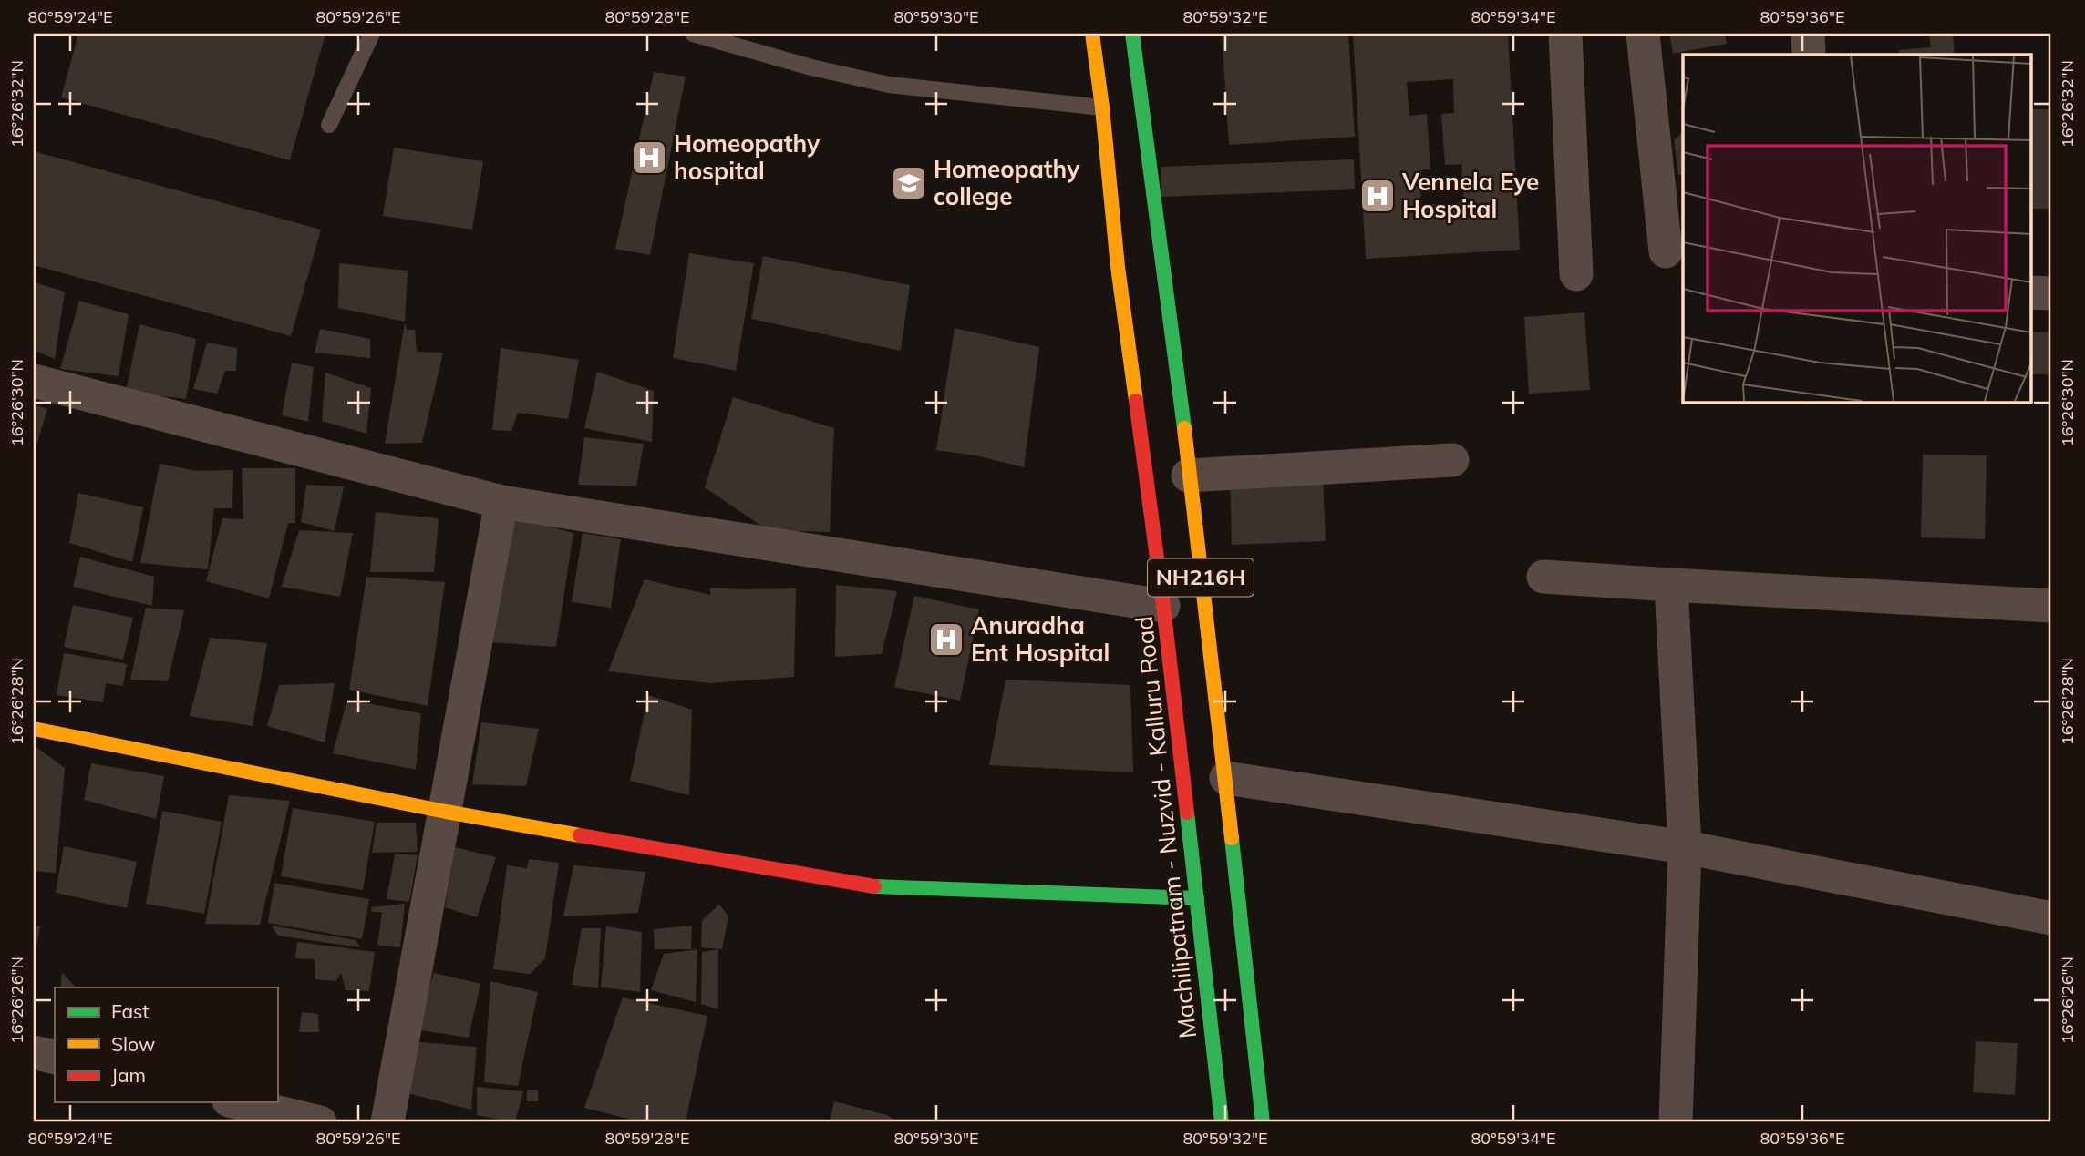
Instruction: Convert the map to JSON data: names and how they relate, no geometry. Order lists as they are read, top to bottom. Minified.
{"streets":{"main road":["NH216H","Machilipatnam - Nuzvid - Kalluru Road"]},"places":{"hospital":["Homeopathy hospital","Vennela Eye Hospital","Anuradha Ent Hospital"],"school or university":["Homeopathy college"]},"legend":["Fast","Slow","Jam"],"coordinates":["80°59'24\"E","80°59'26\"E","80°59'28\"E","80°59'30\"E","80°59'32\"E","80°59'34\"E","80°59'36\"E","16°26'32\"N","16°26'30\"N","16°26'28\"N","16°26'26\"N"]}
